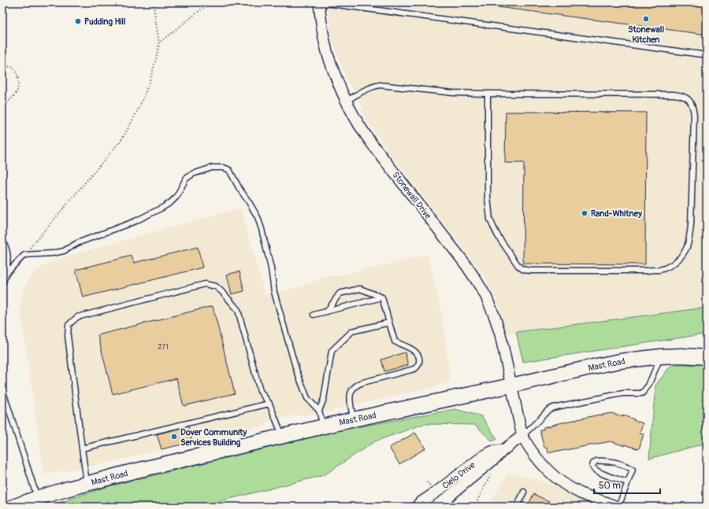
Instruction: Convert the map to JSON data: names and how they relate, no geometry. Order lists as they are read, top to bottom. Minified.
{"streets":{"street":["Stonewall Drive","Mast Road","Cielo Drive"]},"crossings":[["Stonewall Drive","Mast Road"],["Stonewall Drive","Cielo Drive"]],"places":["Stonewall Kitchen","Pudding Hill","Rand-Whitney","Dover Community Services Building"],"house_numbers":["271"],"scale_bar":"50 m"}
